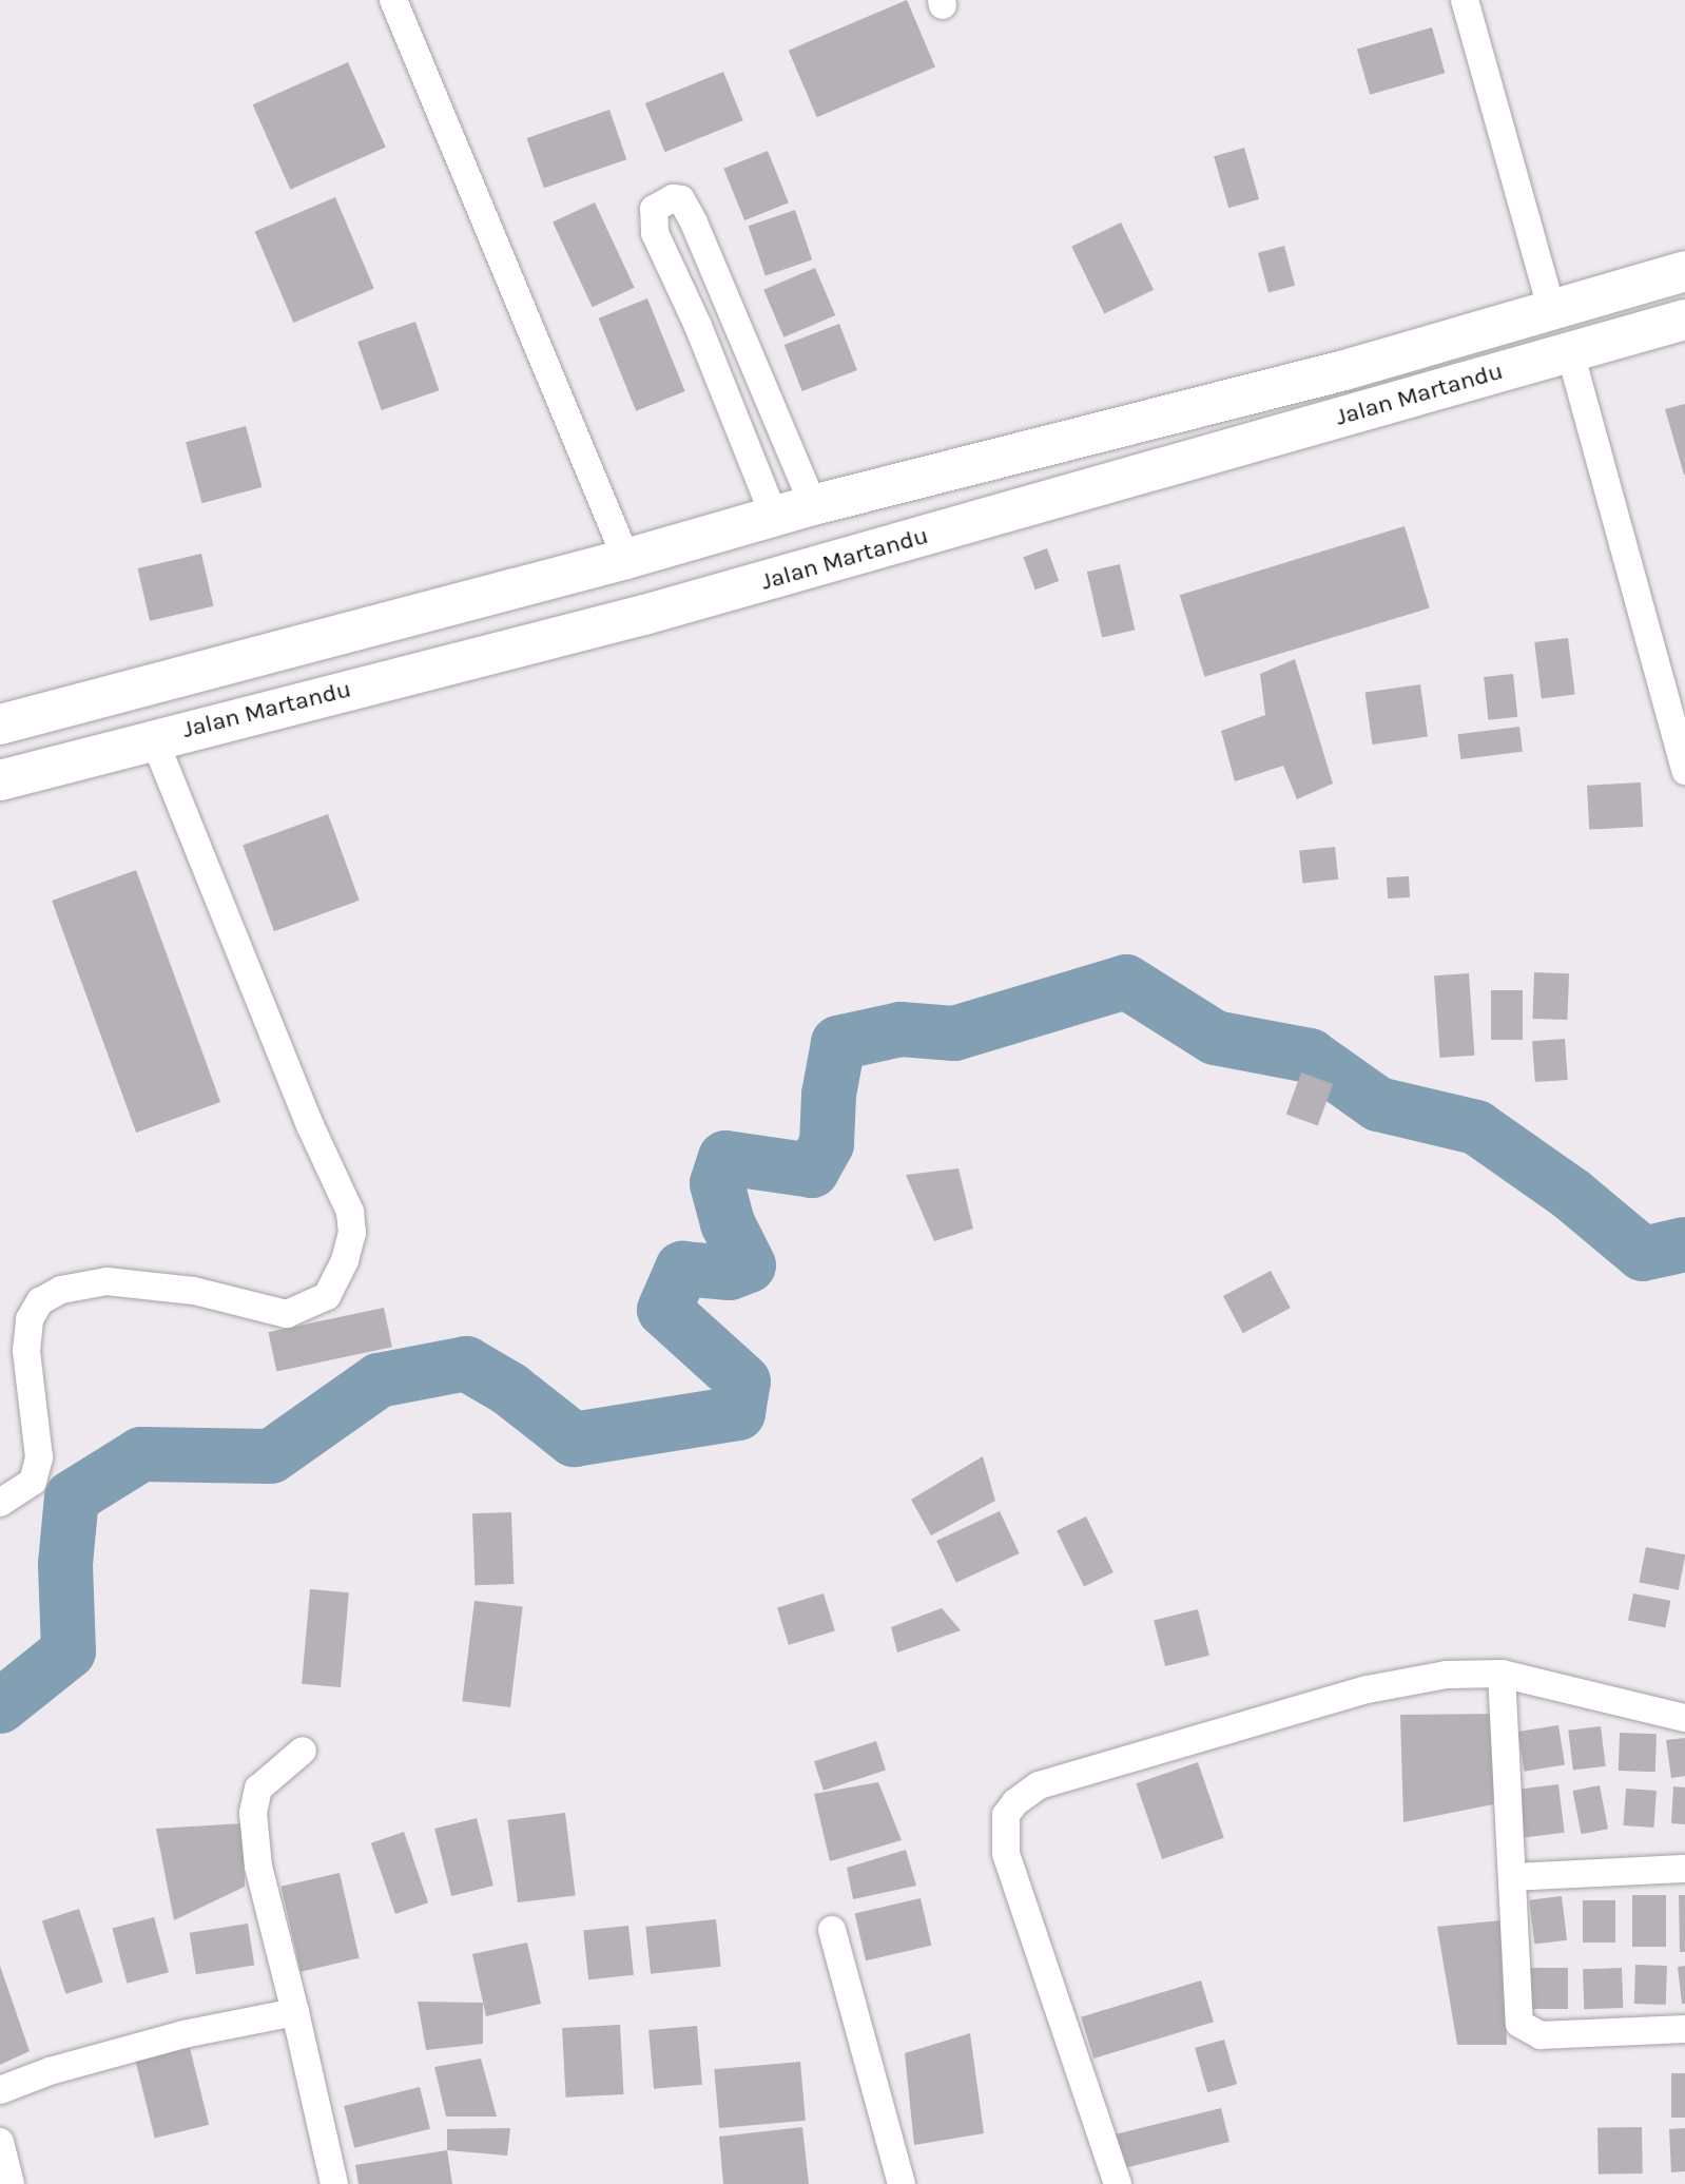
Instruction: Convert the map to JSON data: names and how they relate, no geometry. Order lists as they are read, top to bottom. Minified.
{"streets":{"highway":["Jalan Martandu"]}}
